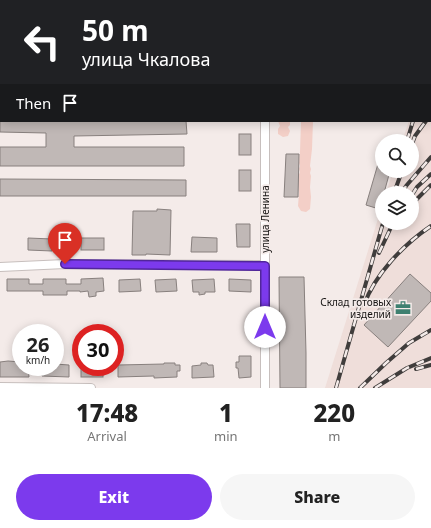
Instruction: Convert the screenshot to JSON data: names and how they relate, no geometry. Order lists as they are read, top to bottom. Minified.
{"streets":{"street":["улица Ленина"]},"places":{"office":["Склад готовых изделий"]},"page":{"turn":["50 m","улица Чкалова"],"then":"Then","speed":"26 km/h","limit":"30","eta":["17:48","Arrival","1","min","220","m"],"buttons":["Exit","Share"]}}
